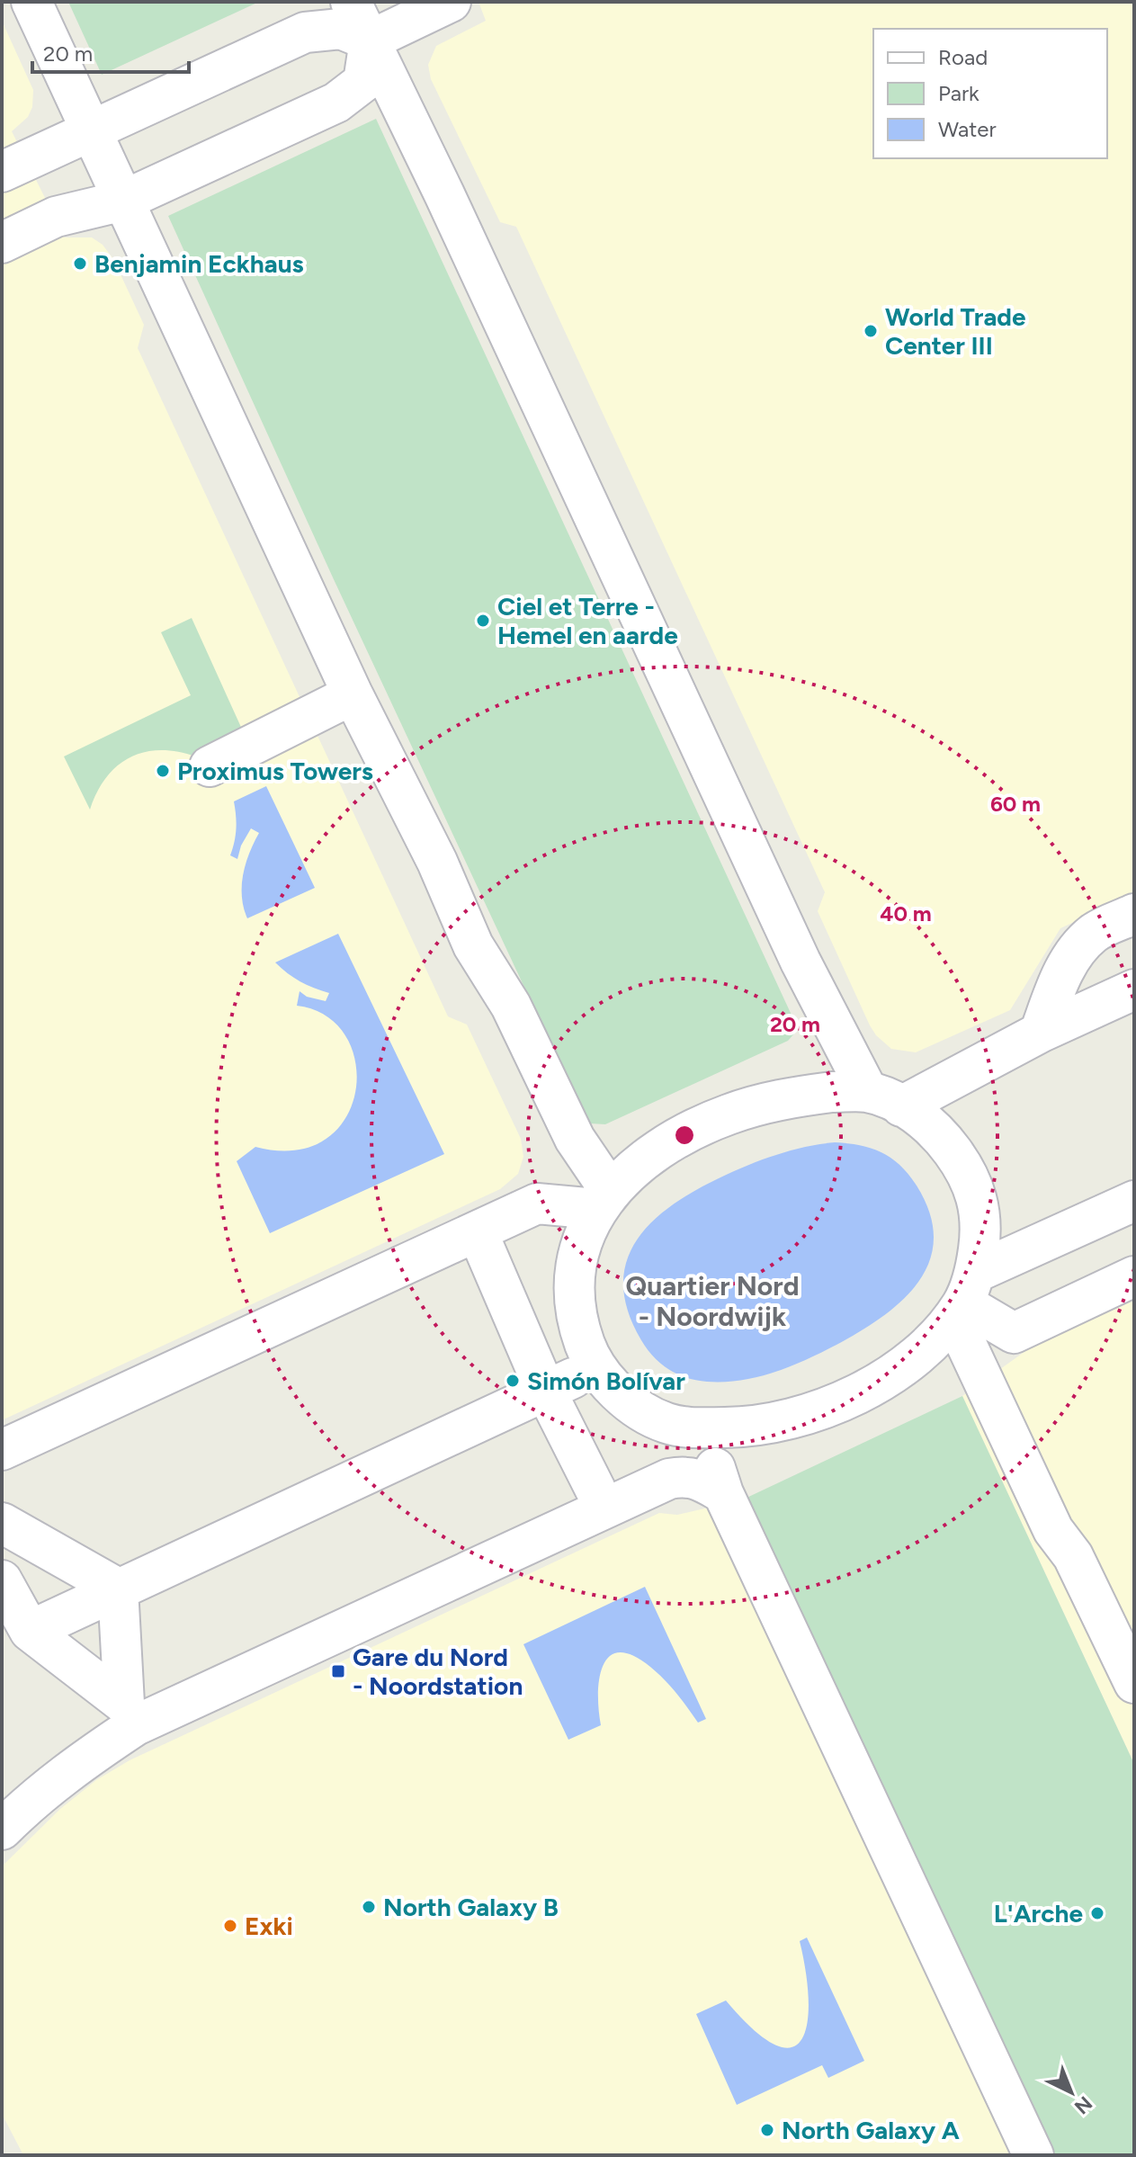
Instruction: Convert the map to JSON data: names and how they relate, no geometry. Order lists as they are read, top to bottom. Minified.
{"districts":["Quartier Nord - Noordwijk"],"places":{"other":["Benjamin Eckhaus","World Trade Center III","Ciel et Terre - Hemel en aarde","Proximus Towers","Simón Bolívar","North Galaxy B","L'Arche","Exki","North Galaxy A"],"transit":["Gare du Nord - Noordstation"]},"legend":["Road","Park","Water"],"scale_bar":"20 m","north":"bottom right","rings":["60 m","40 m","20 m"]}
